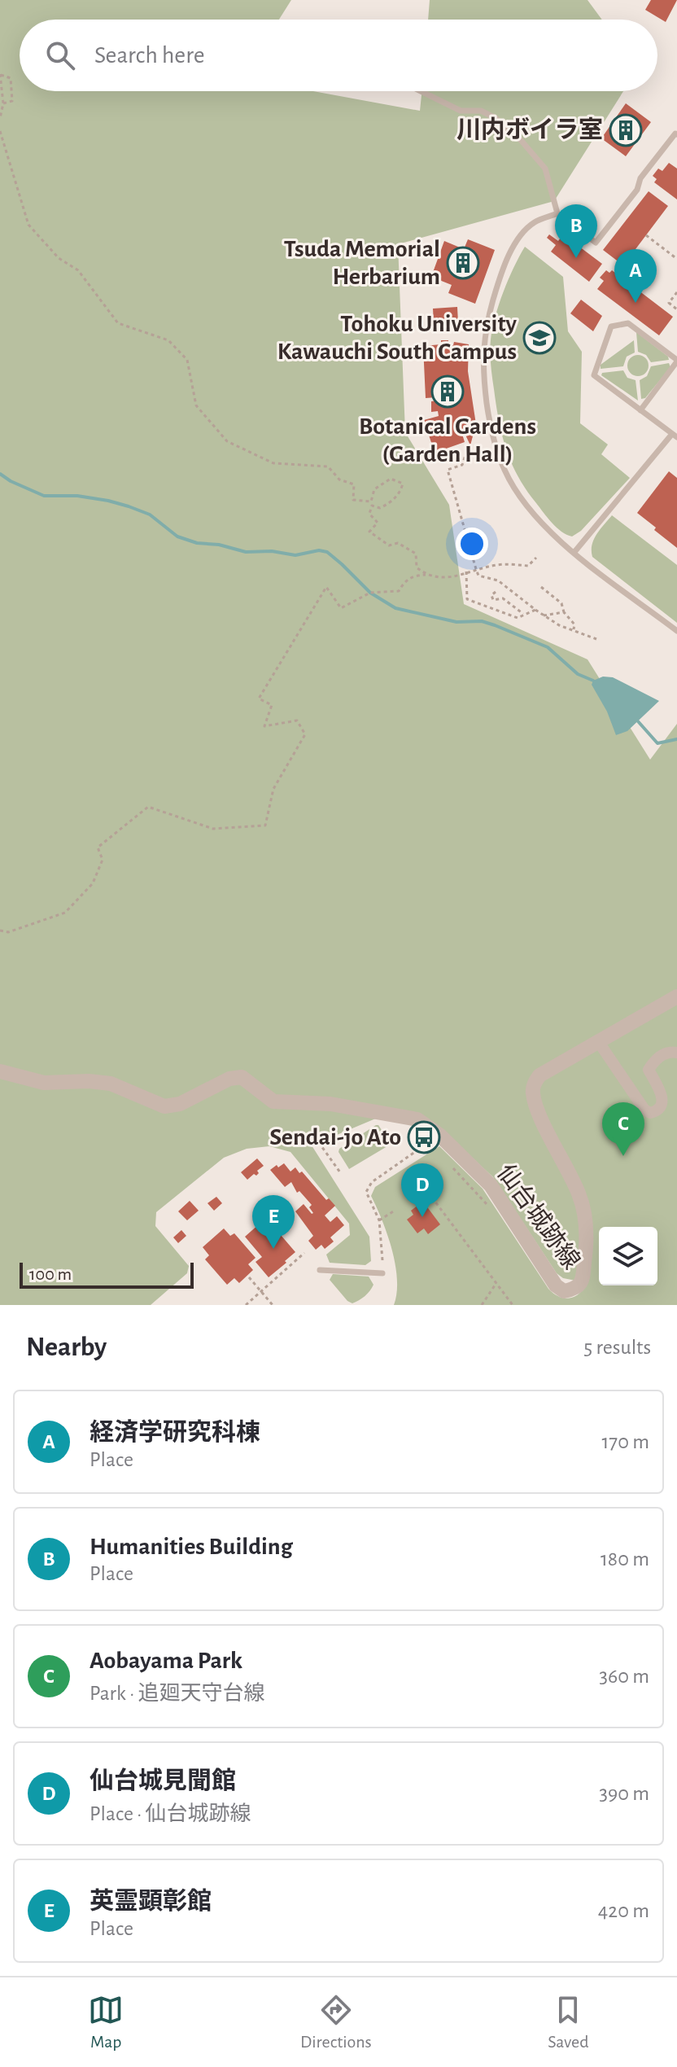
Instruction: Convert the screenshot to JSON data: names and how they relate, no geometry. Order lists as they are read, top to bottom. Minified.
{"streets":{"street":["仙台城跡線"]},"places":{"building":["川内ボイラ室","Tsuda Memorial Herbarium","Botanical Gardens (Garden Hall)"],"school or university":["Tohoku University Kawauchi South Campus"],"bus stop":["Sendai-jo Ato"]},"scale_bar":"100 m","page":{"search":"Search here","pins":["B","A","C","D","E"],"scale":"100 m","heading":["Nearby","5 results"],"list":[{"mark":"A","name":"経済学研究科棟","note":"Place","value":"170 m"},{"mark":"B","name":"Humanities Building","note":"Place","value":"180 m"},{"mark":"C","name":"Aobayama Park","note":"Park · 追廻天守台線","value":"360 m"},{"mark":"D","name":"仙台城見聞館","note":"Place · 仙台城跡線","value":"390 m"},{"mark":"E","name":"英霊顕彰館","note":"Place","value":"420 m"}],"nav":["Map","Directions","Saved"]}}
